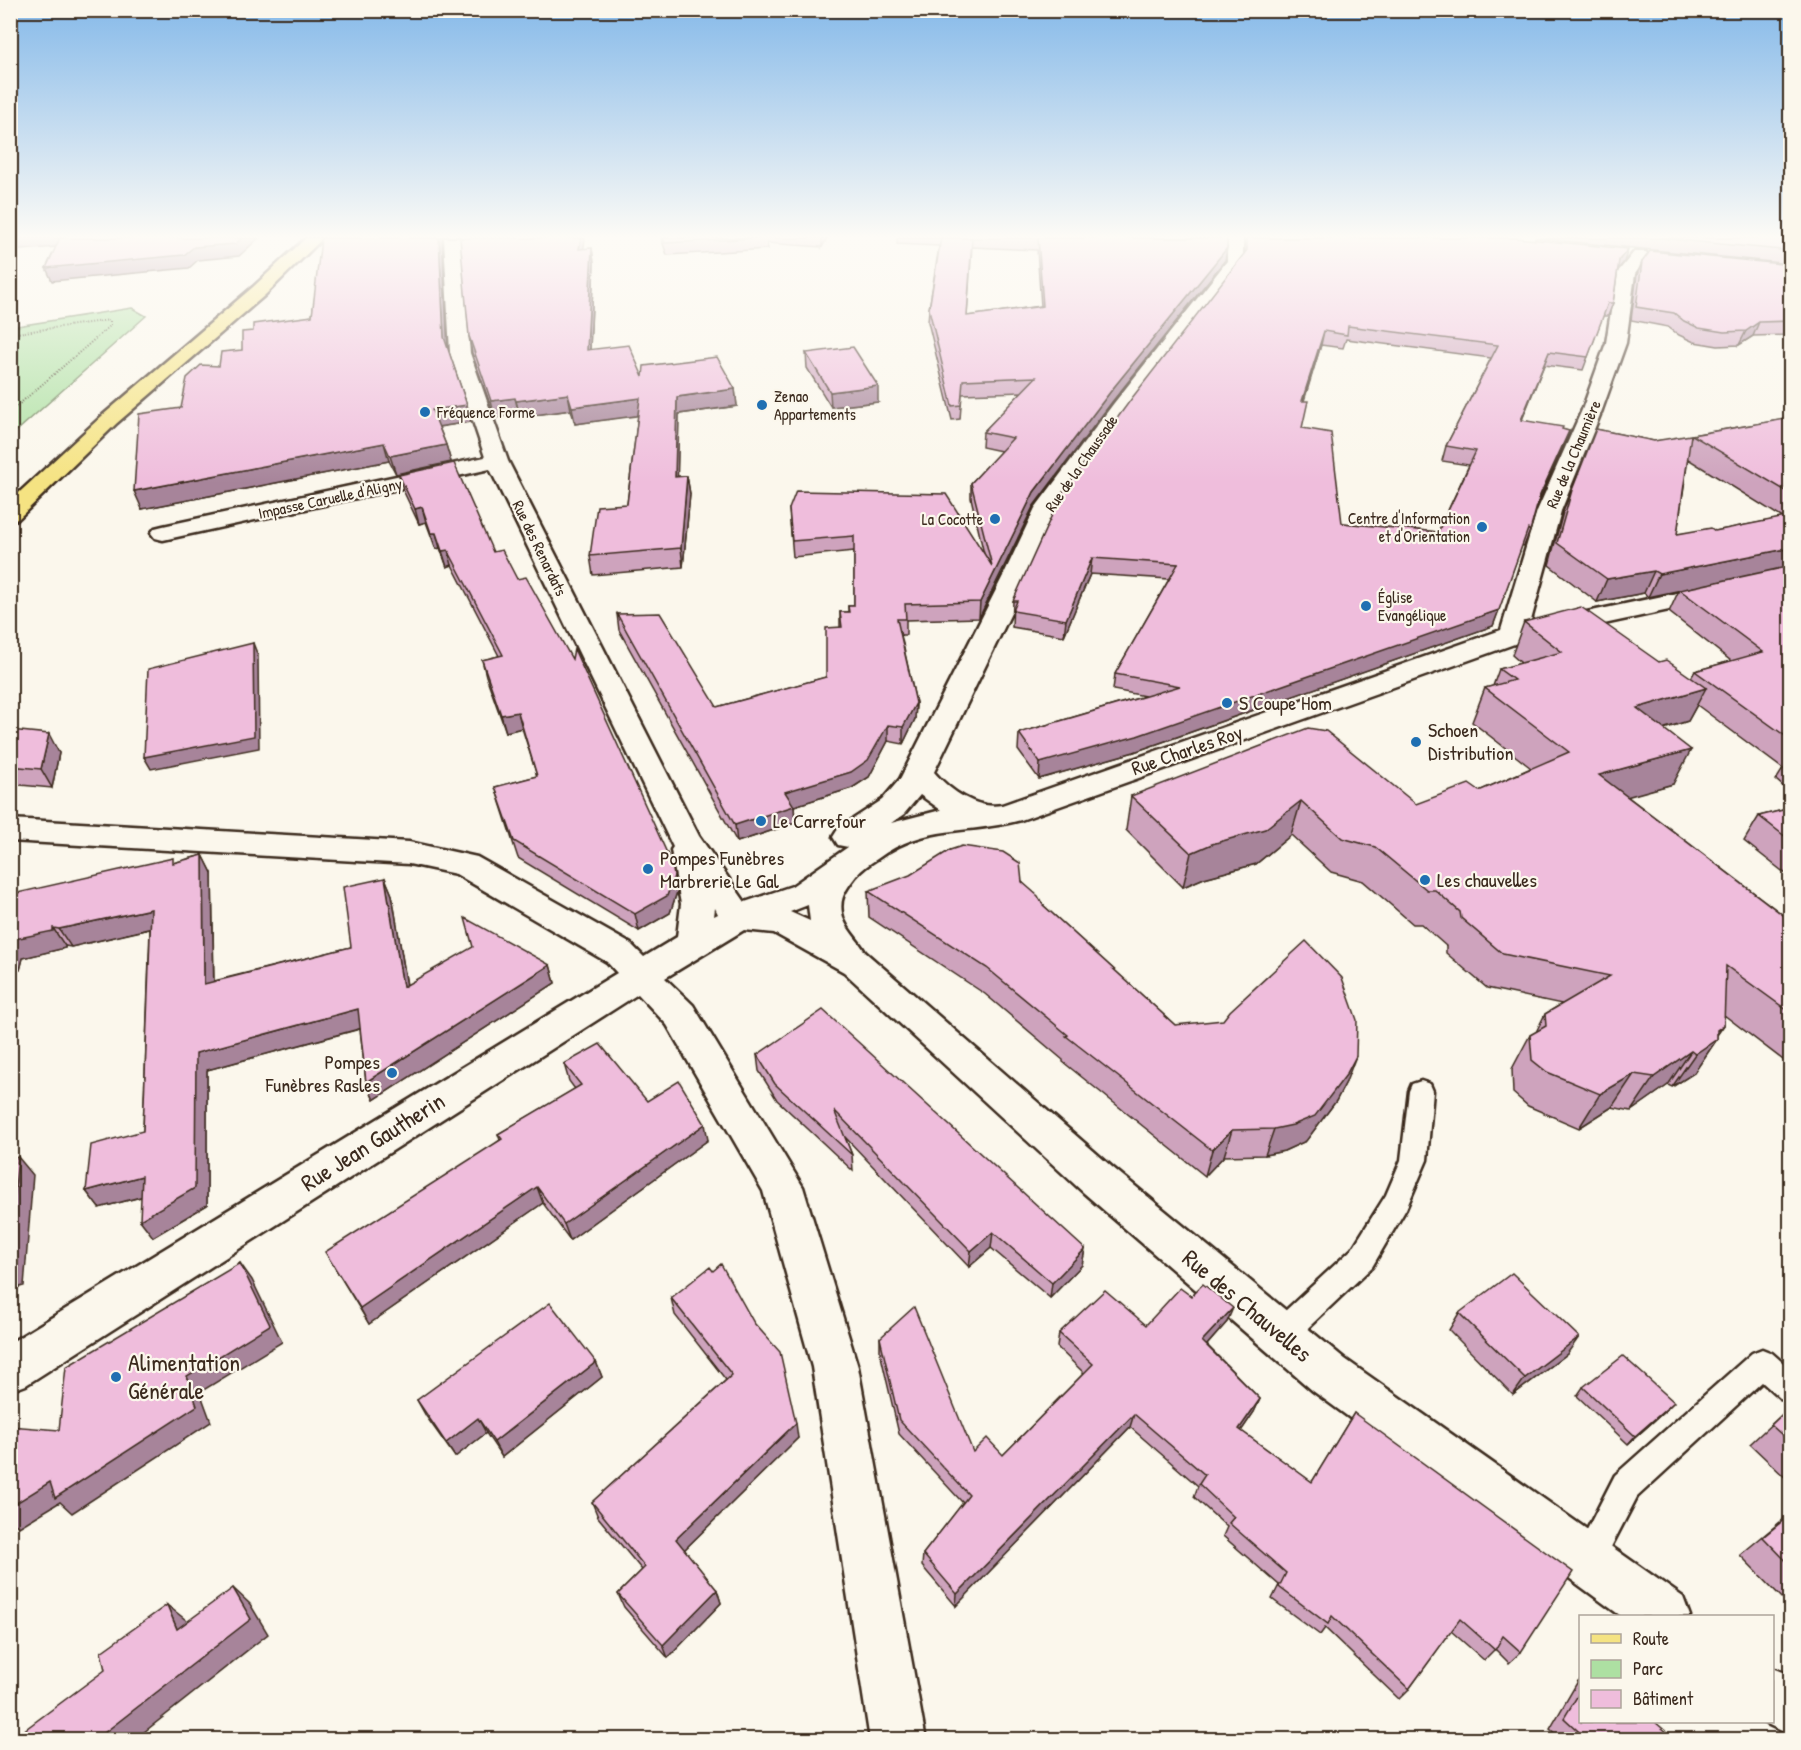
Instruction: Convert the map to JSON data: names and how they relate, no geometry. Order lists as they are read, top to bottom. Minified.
{"streets":{"street":["Rue de la Chaumière","Rue de la Chaussade","Impasse Caruelle d'Aligny","Rue des Renardats","Rue Charles Roy","Rue Jean Gautherin","Rue des Chauvelles"]},"crossings":[["Rue de la Chaumière","Rue Charles Roy"],["Rue de la Chaussade","Rue des Renardats"],["Rue de la Chaussade","Rue Charles Roy"],["Rue de la Chaussade","Rue Jean Gautherin"],["Rue de la Chaussade","Rue des Chauvelles"],["Impasse Caruelle d'Aligny","Rue des Renardats"],["Rue des Renardats","Rue Charles Roy"],["Rue des Renardats","Rue Jean Gautherin"],["Rue des Renardats","Rue des Chauvelles"],["Rue Charles Roy","Rue Jean Gautherin"],["Rue Charles Roy","Rue des Chauvelles"],["Rue Jean Gautherin","Rue des Chauvelles"]],"places":["Zenao Appartements","Fréquence Forme","La Cocotte","Centre d'Information et d'Orientation","Église Evangélique","S Coupe Hom","Schoen Distribution","Le Carrefour","Pompes Funèbres Marbrerie Le Gal","Les chauvelles","Pompes Funèbres Rasles","Alimentation Générale"],"legend":["Route","Parc","Bâtiment"]}
